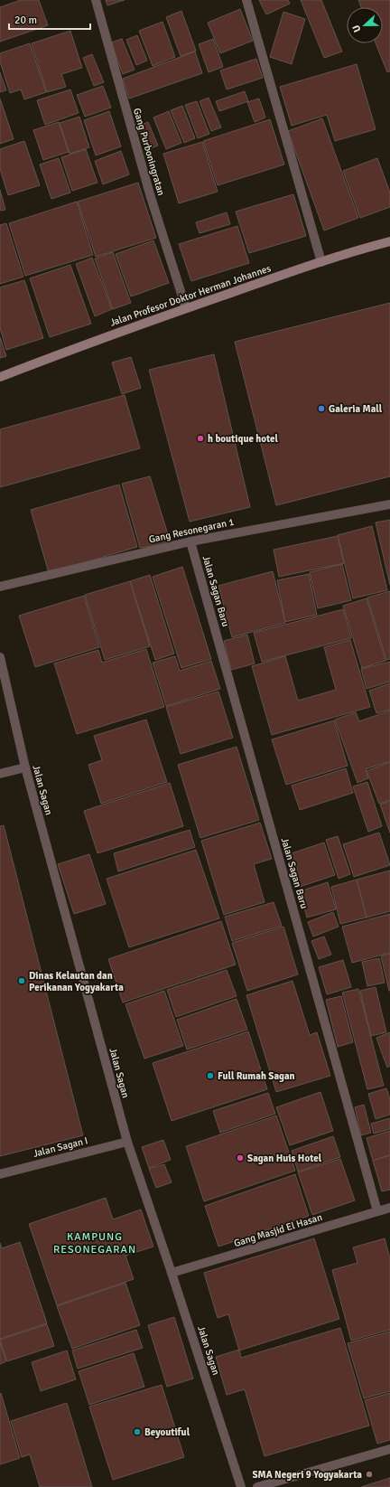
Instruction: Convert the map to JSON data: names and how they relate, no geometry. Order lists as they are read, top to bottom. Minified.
{"streets":{"main road":["Jalan Profesor Doktor Herman Johannes"],"street":["Gang Purboningratan","Gang Resonegaran 1","Jalan Sagan Baru","Jalan Sagan","Jalan Sagan I","Gang Masjid El Hasan"]},"crossings":[["Gang Purboningratan","Jalan Profesor Doktor Herman Johannes"],["Gang Resonegaran 1","Jalan Sagan Baru"],["Jalan Sagan Baru","Gang Masjid El Hasan"],["Jalan Sagan","Jalan Sagan I"],["Jalan Sagan","Gang Masjid El Hasan"]],"districts":["KAMPUNG RESONEGARAN"],"places":["Galeria Mall","h boutique hotel","Dinas Kelautan dan Perikanan Yogyakarta","Full Rumah Sagan","Sagan Huis Hotel","Beyoutiful","SMA Negeri 9 Yogyakarta"],"scale_bar":"20 m","north":"left"}
